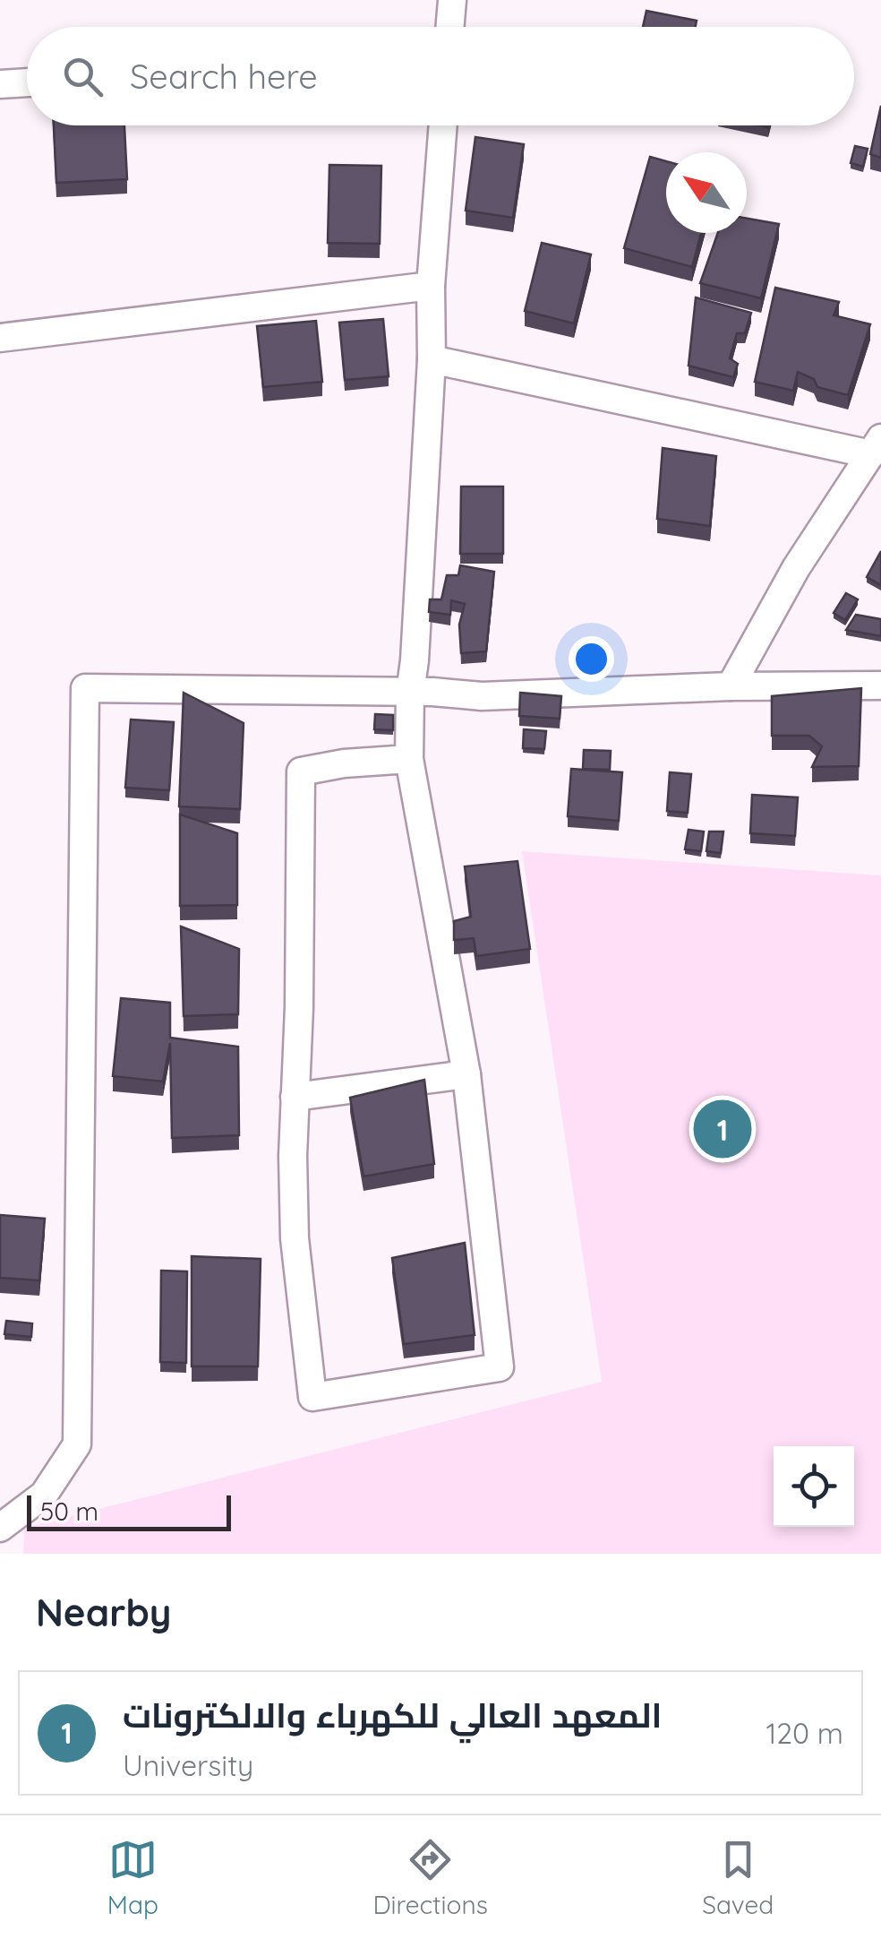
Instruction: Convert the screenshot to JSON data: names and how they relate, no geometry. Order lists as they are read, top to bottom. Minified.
{"scale_bar":"50 m","north":"top left","page":{"search":"Search here","pins":"1","scale":"50 m","heading":"Nearby","list":[{"mark":"1","name":"المعهد العالي للكهرباء والالكترونات","note":"University","value":"120 m"}],"nav":["Map","Directions","Saved"]}}
